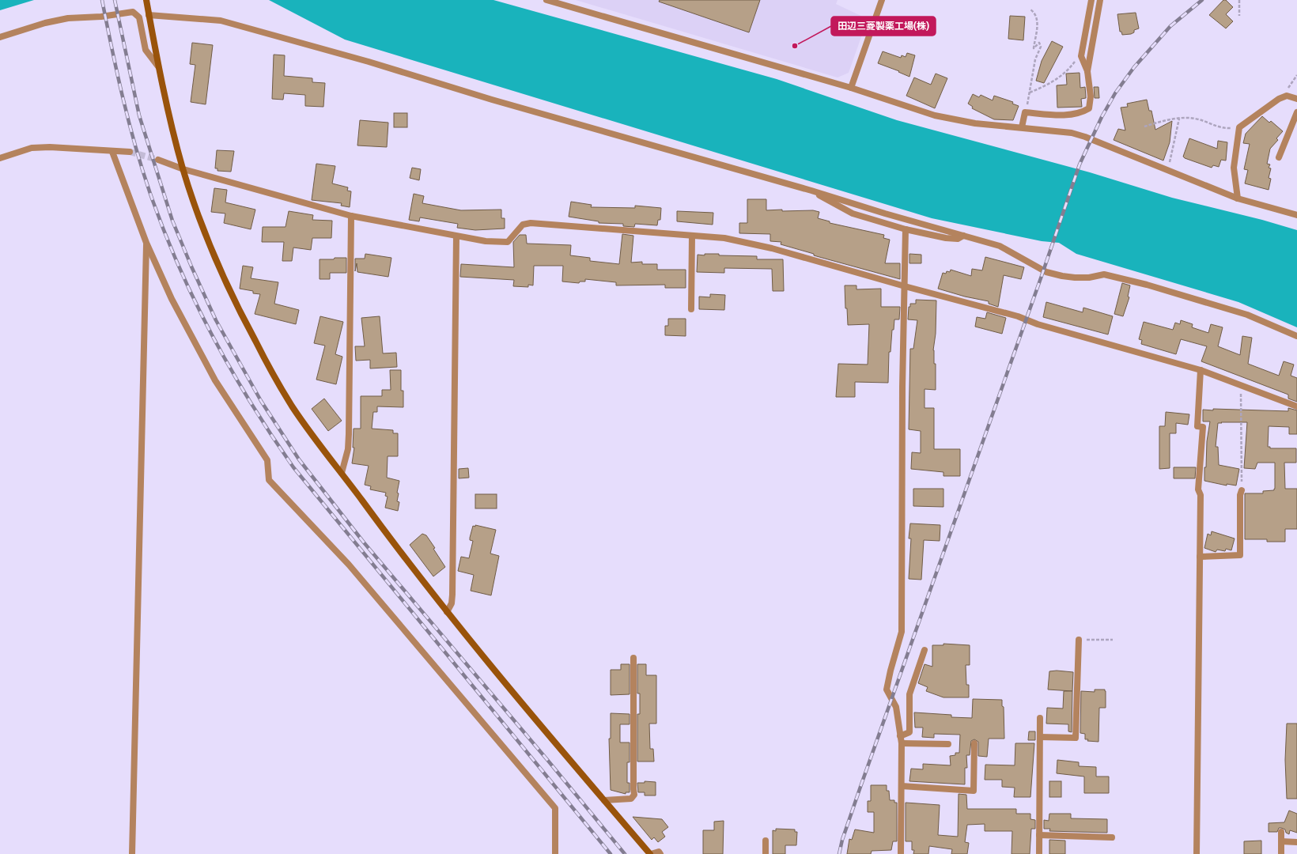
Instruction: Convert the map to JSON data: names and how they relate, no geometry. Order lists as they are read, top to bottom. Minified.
{"places":["田辺三菱製薬工場(株)"]}
